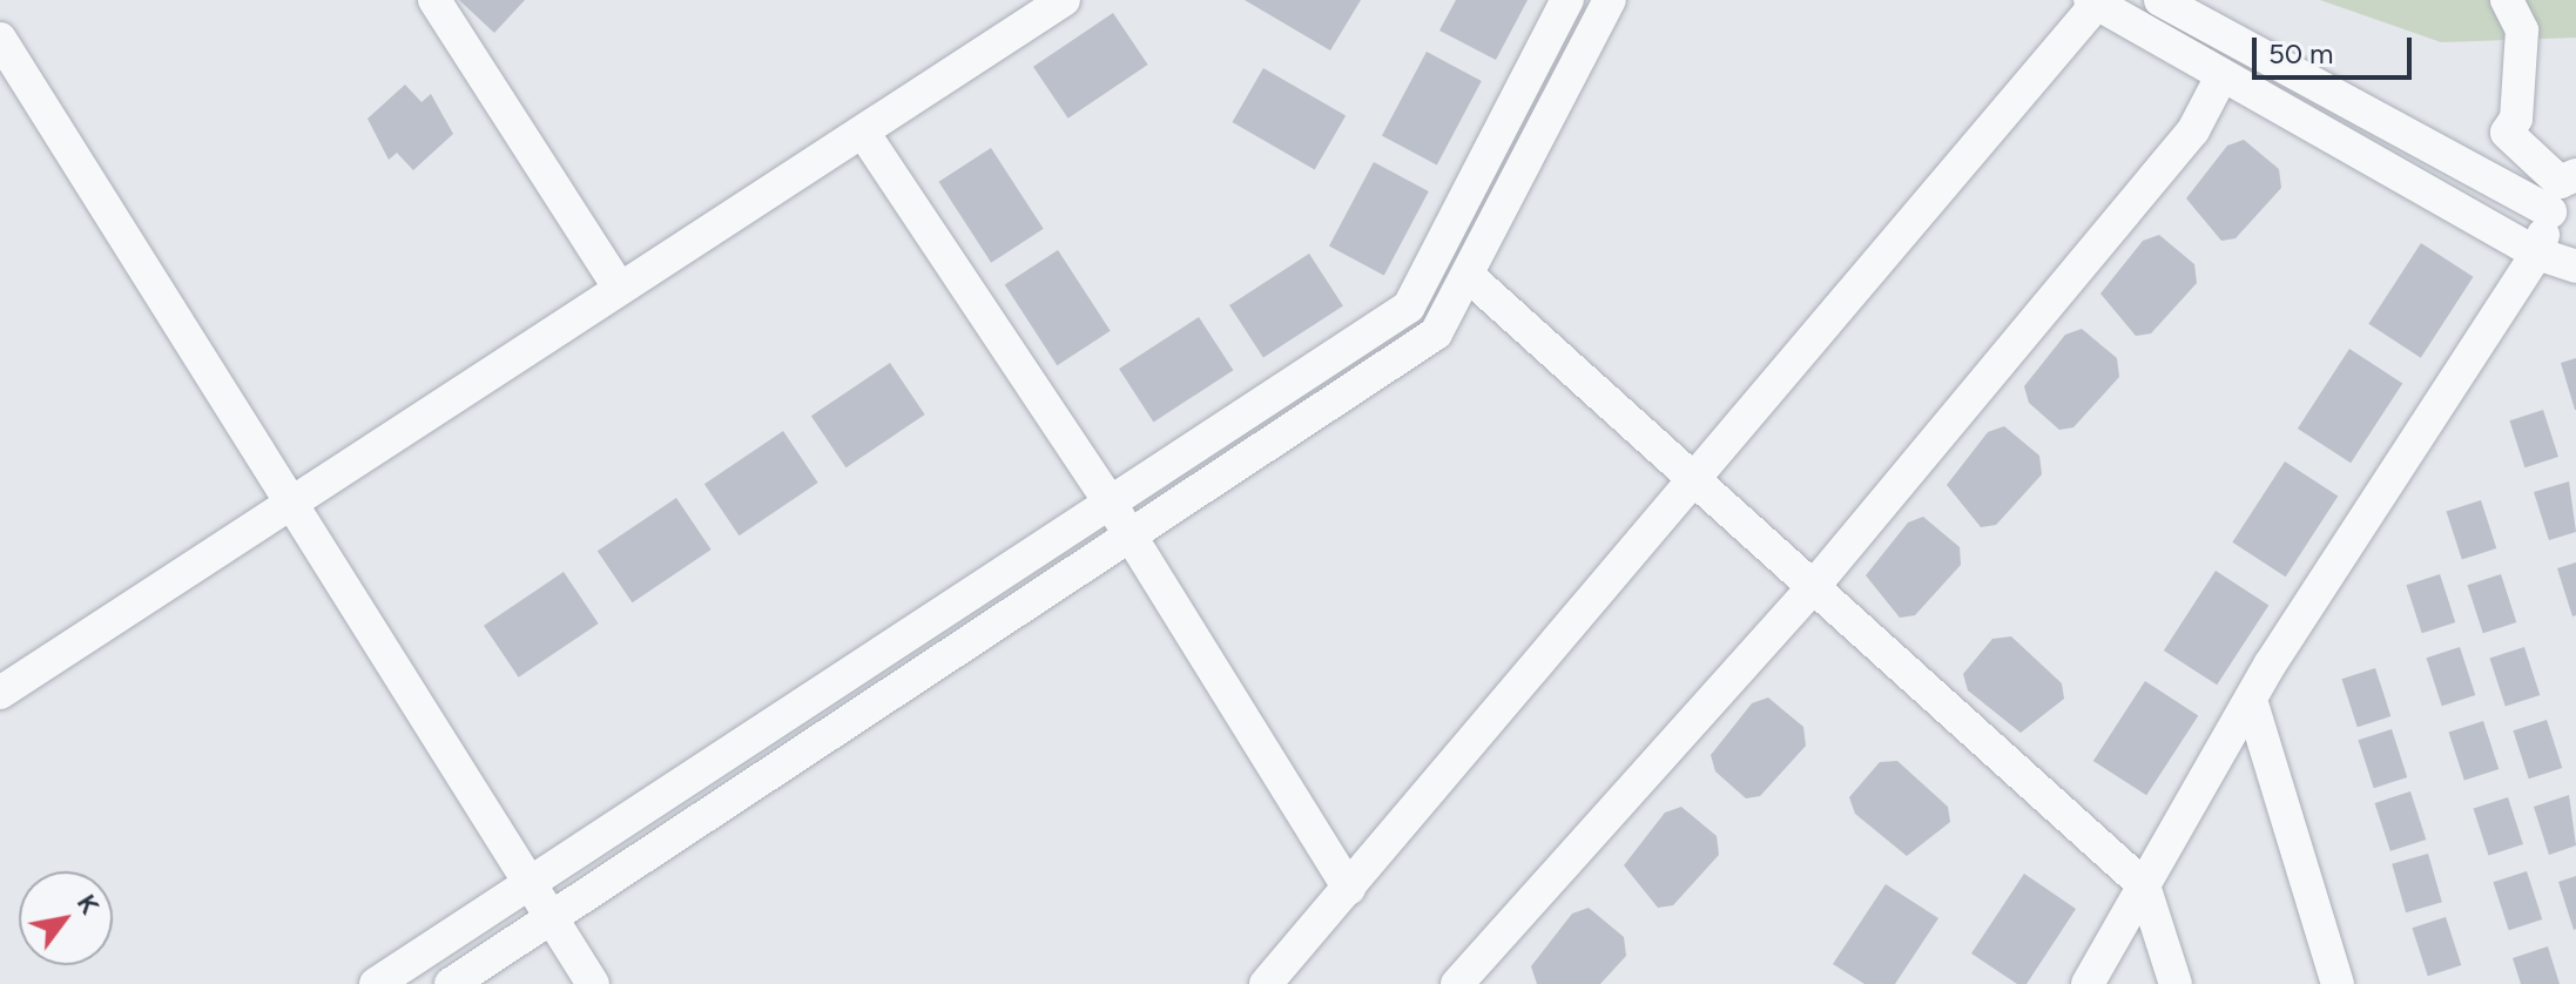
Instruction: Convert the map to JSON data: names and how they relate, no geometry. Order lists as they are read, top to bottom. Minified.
{"scale_bar":"50 m","north":"top right"}
